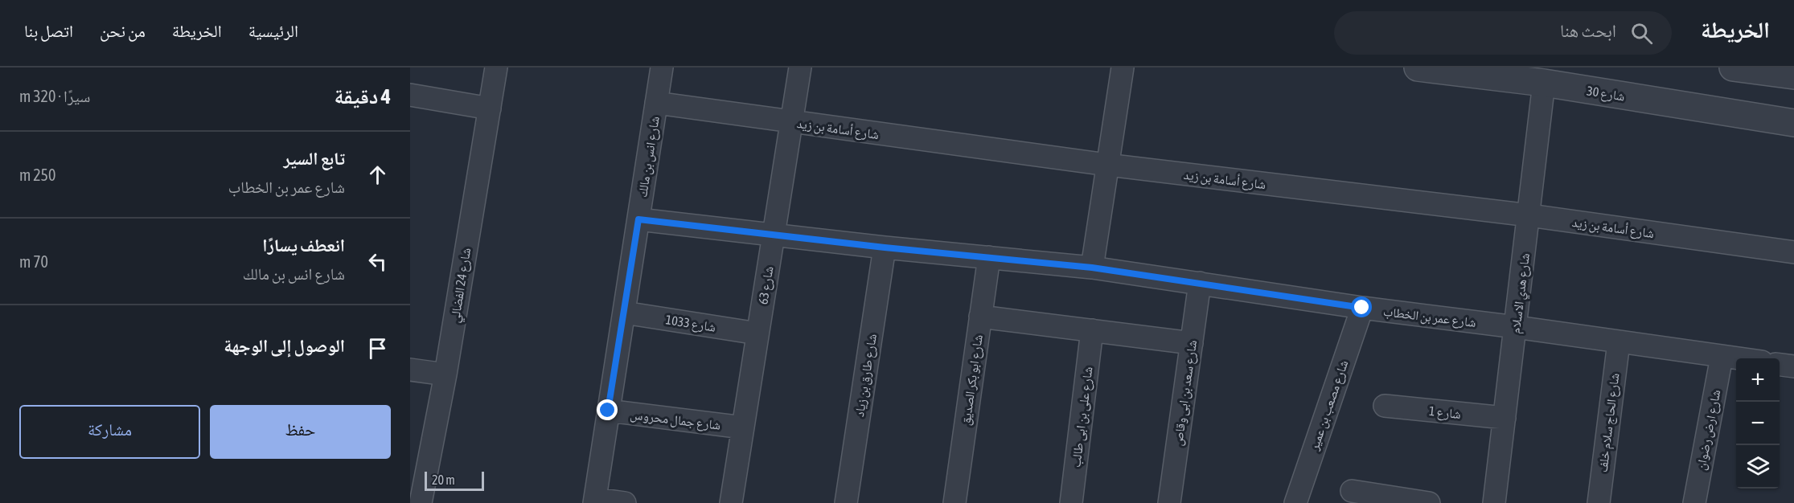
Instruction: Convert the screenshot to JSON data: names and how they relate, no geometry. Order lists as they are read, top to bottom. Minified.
{"streets":{"street":["شارع 30","شارع أسامة بن زيد","شارع انس بن مالك","شارع 24 الفضالي","شارع 63","شارع هدي الاسلام","شارع عمر بن الخطاب","شارع 1033","شارع طارق بن زياد","شارع ابو بكر الصديق","شارع سعد بن ابى وقاص","شارع مصعب بن عمير","شارع 1","شارع على بن ابى طالب","شارع جمال محروس","شارع الحاج سلام خلف","شارع ارض رضوان"]},"crossings":[["شارع 30","شارع هدي الاسلام"],["شارع أسامة بن زيد","شارع انس بن مالك"],["شارع أسامة بن زيد","شارع 63"],["شارع أسامة بن زيد","شارع هدي الاسلام"],["شارع انس بن مالك","شارع عمر بن الخطاب"],["شارع انس بن مالك","شارع 1033"],["شارع انس بن مالك","شارع جمال محروس"],["شارع 63","شارع عمر بن الخطاب"],["شارع 63","شارع 1033"],["شارع 63","شارع جمال محروس"],["شارع هدي الاسلام","شارع عمر بن الخطاب"],["شارع هدي الاسلام","شارع 1"],["شارع عمر بن الخطاب","شارع طارق بن زياد"],["شارع عمر بن الخطاب","شارع ابو بكر الصديق"],["شارع عمر بن الخطاب","شارع سعد بن ابى وقاص"],["شارع عمر بن الخطاب","شارع مصعب بن عمير"],["شارع عمر بن الخطاب","شارع الحاج سلام خلف"],["شارع عمر بن الخطاب","شارع ارض رضوان"]],"scale_bar":"20 m","page":{"header":"الخريطة","search":"ابحث هنا","nav":["الرئيسية","الخريطة","من نحن","اتصل بنا"],"heading":["4 دقيقة","سيرًا · 320 m"],"list":[["تابع السير","شارع عمر بن الخطاب","250 m"],["انعطف يسارًا","شارع انس بن مالك","70 m"],"الوصول إلى الوجهة"],"map_buttons":["+","−"],"buttons":["حفظ","مشاركة"],"scale":"20 m"}}
